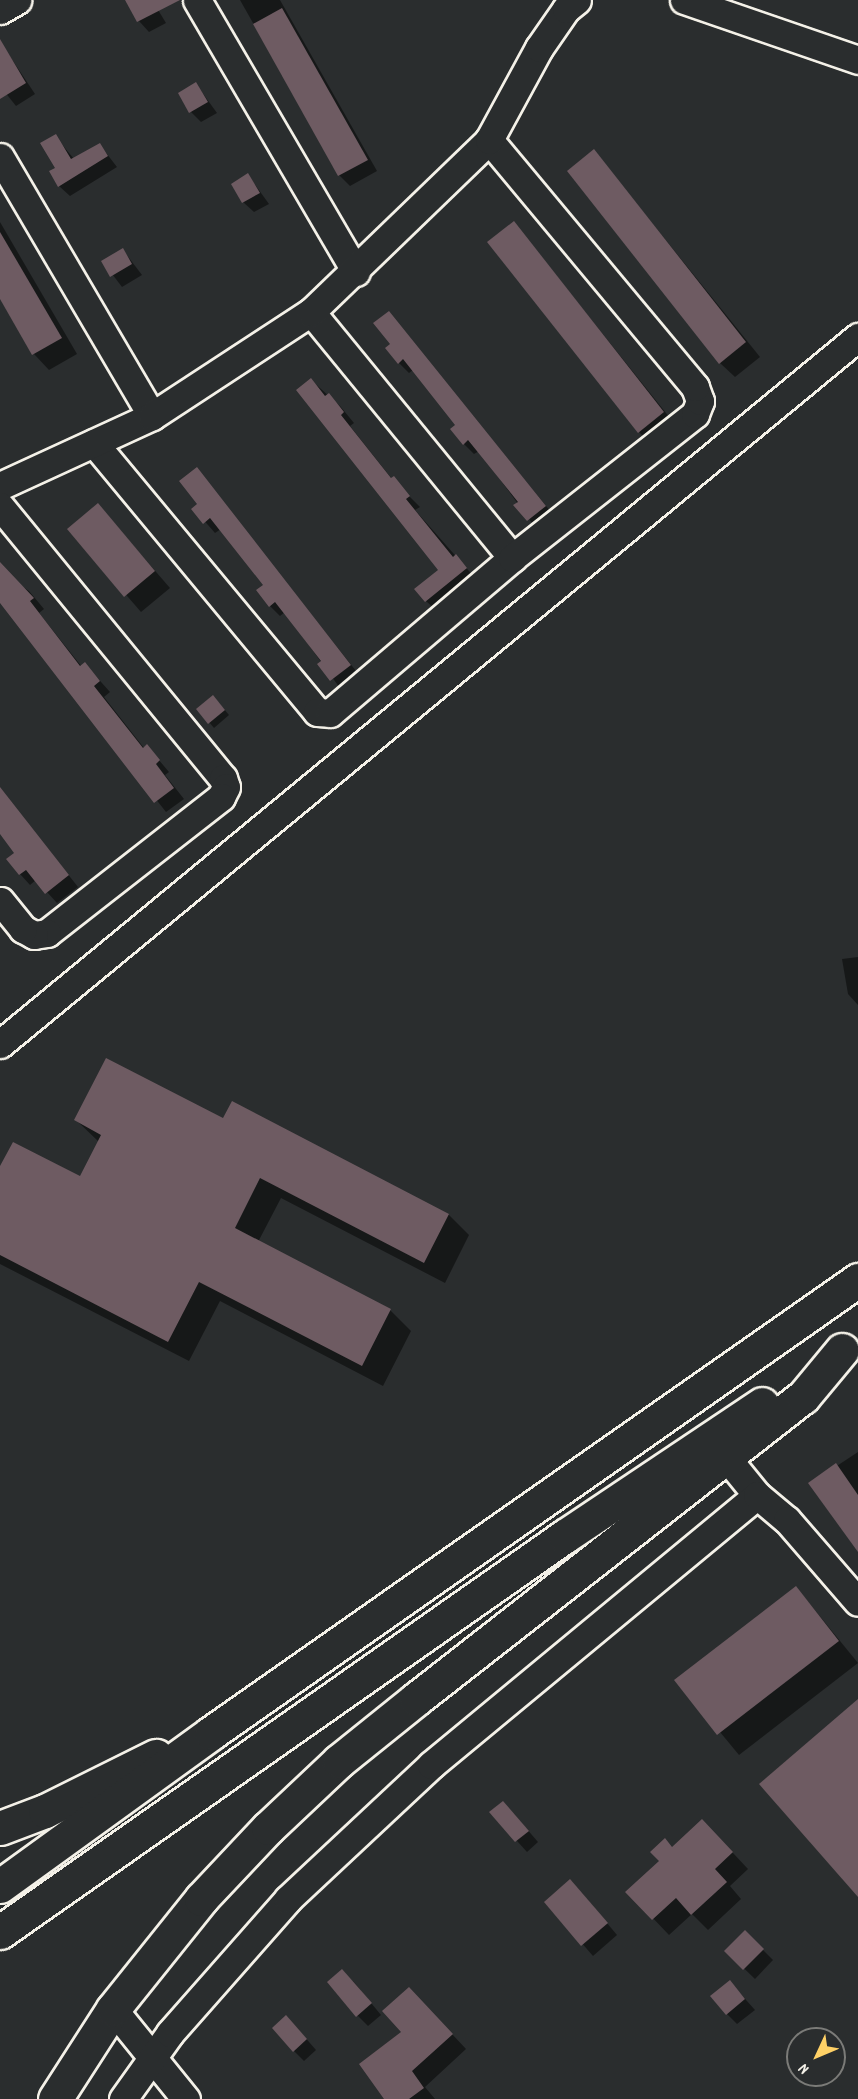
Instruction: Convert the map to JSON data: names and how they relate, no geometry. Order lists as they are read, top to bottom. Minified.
{"north":"bottom left"}
